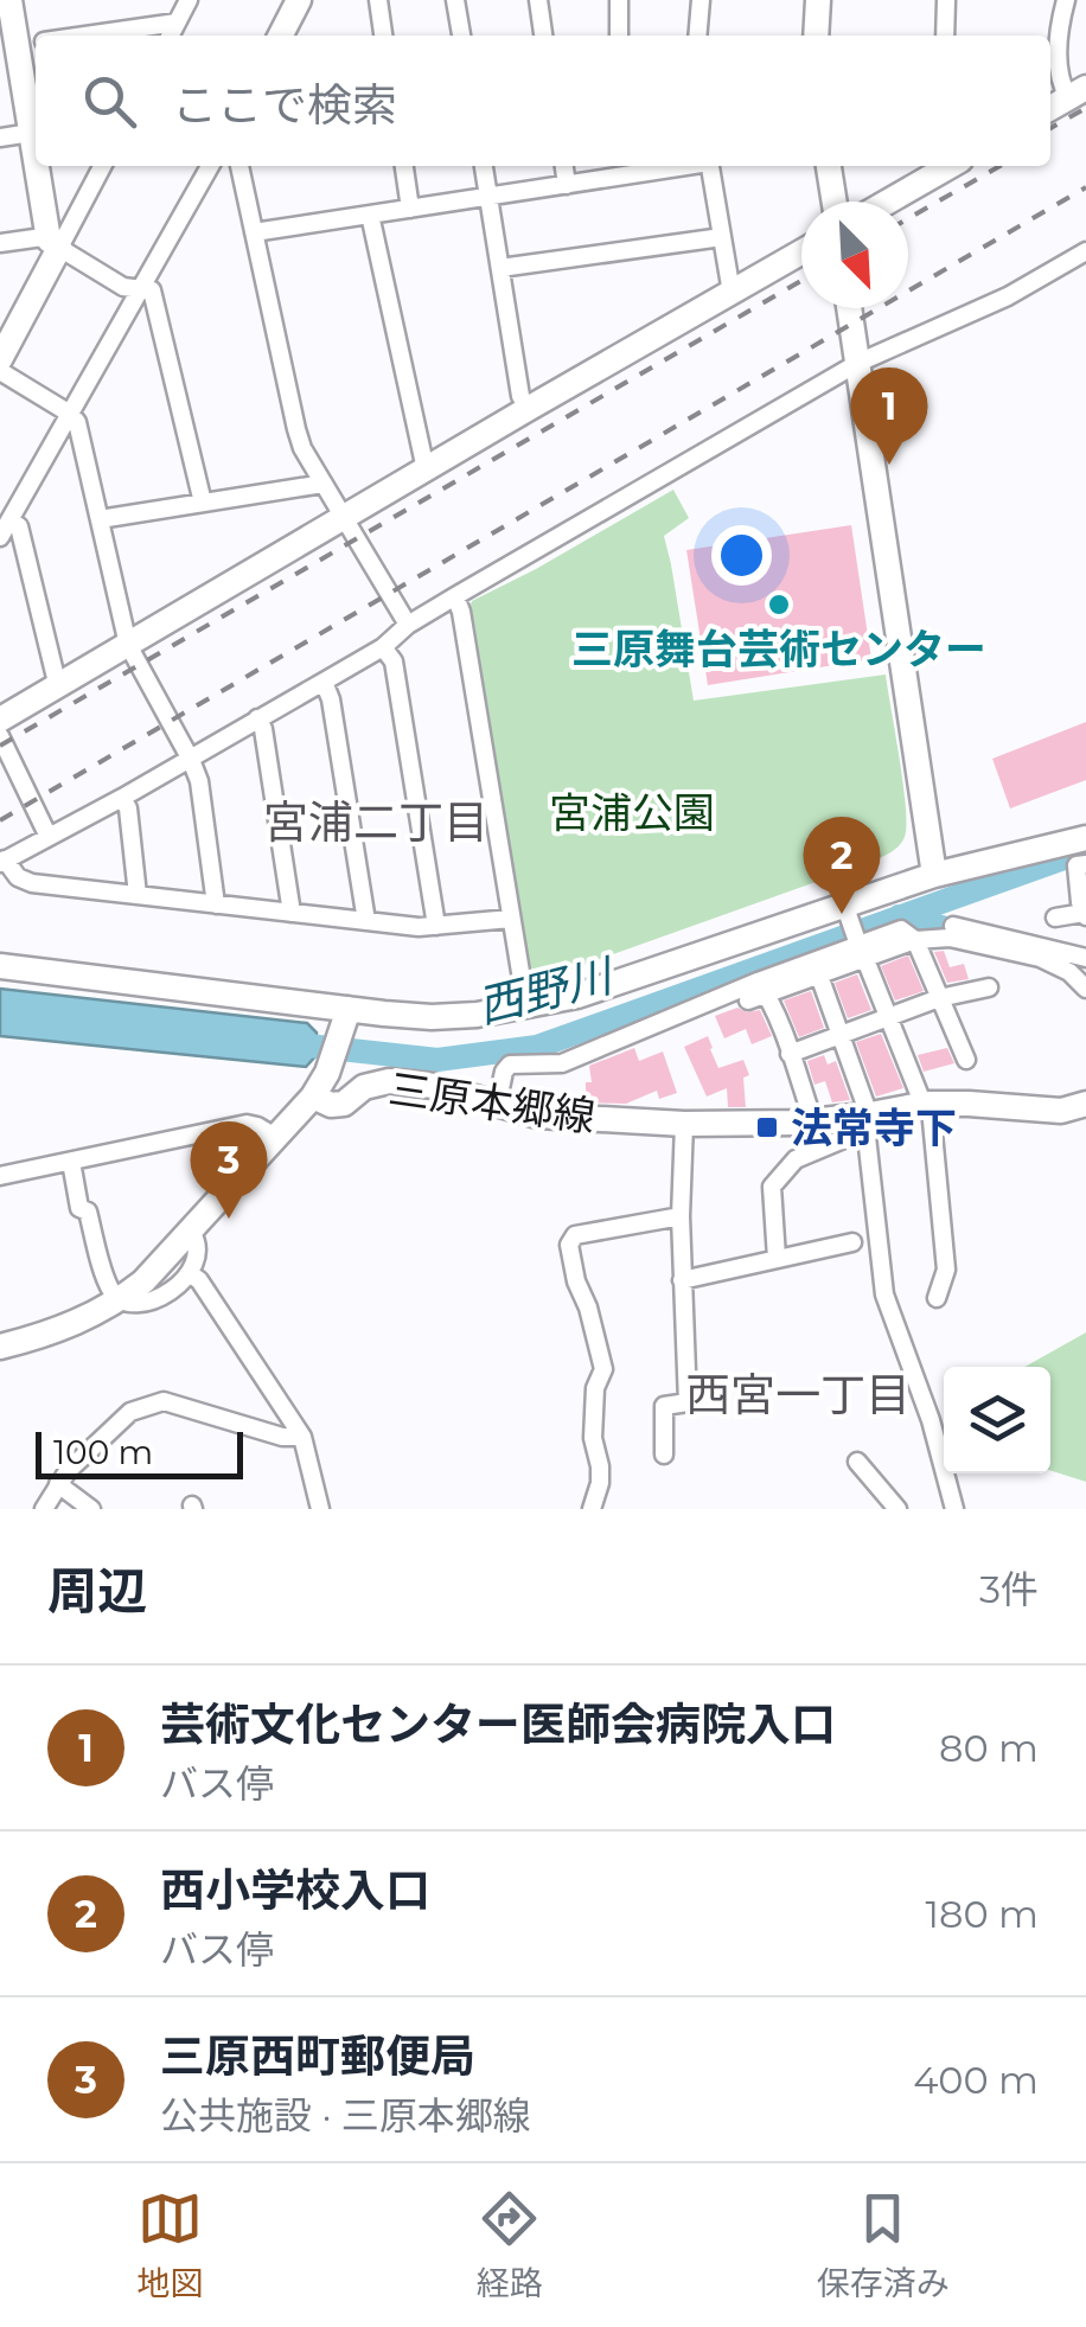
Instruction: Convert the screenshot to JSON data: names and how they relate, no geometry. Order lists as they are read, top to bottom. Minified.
{"streets":{"street":["三原本郷線"]},"districts":["宮浦二丁目","西宮一丁目"],"water":["西野川"],"parks":["宮浦公園"],"places":{"other":["三原舞台芸術センター"],"transit":["法常寺下"]},"scale_bar":"100 m","north":"bottom right","page":{"search":"ここで検索","pins":["1","2","3"],"scale":"100 m","heading":["周辺","3件"],"list":[{"mark":"1","name":"芸術文化センター医師会病院入口","note":"バス停","value":"80 m"},{"mark":"2","name":"西小学校入口","note":"バス停","value":"180 m"},{"mark":"3","name":"三原西町郵便局","note":"公共施設 · 三原本郷線","value":"400 m"}],"nav":["地図","経路","保存済み"]}}
